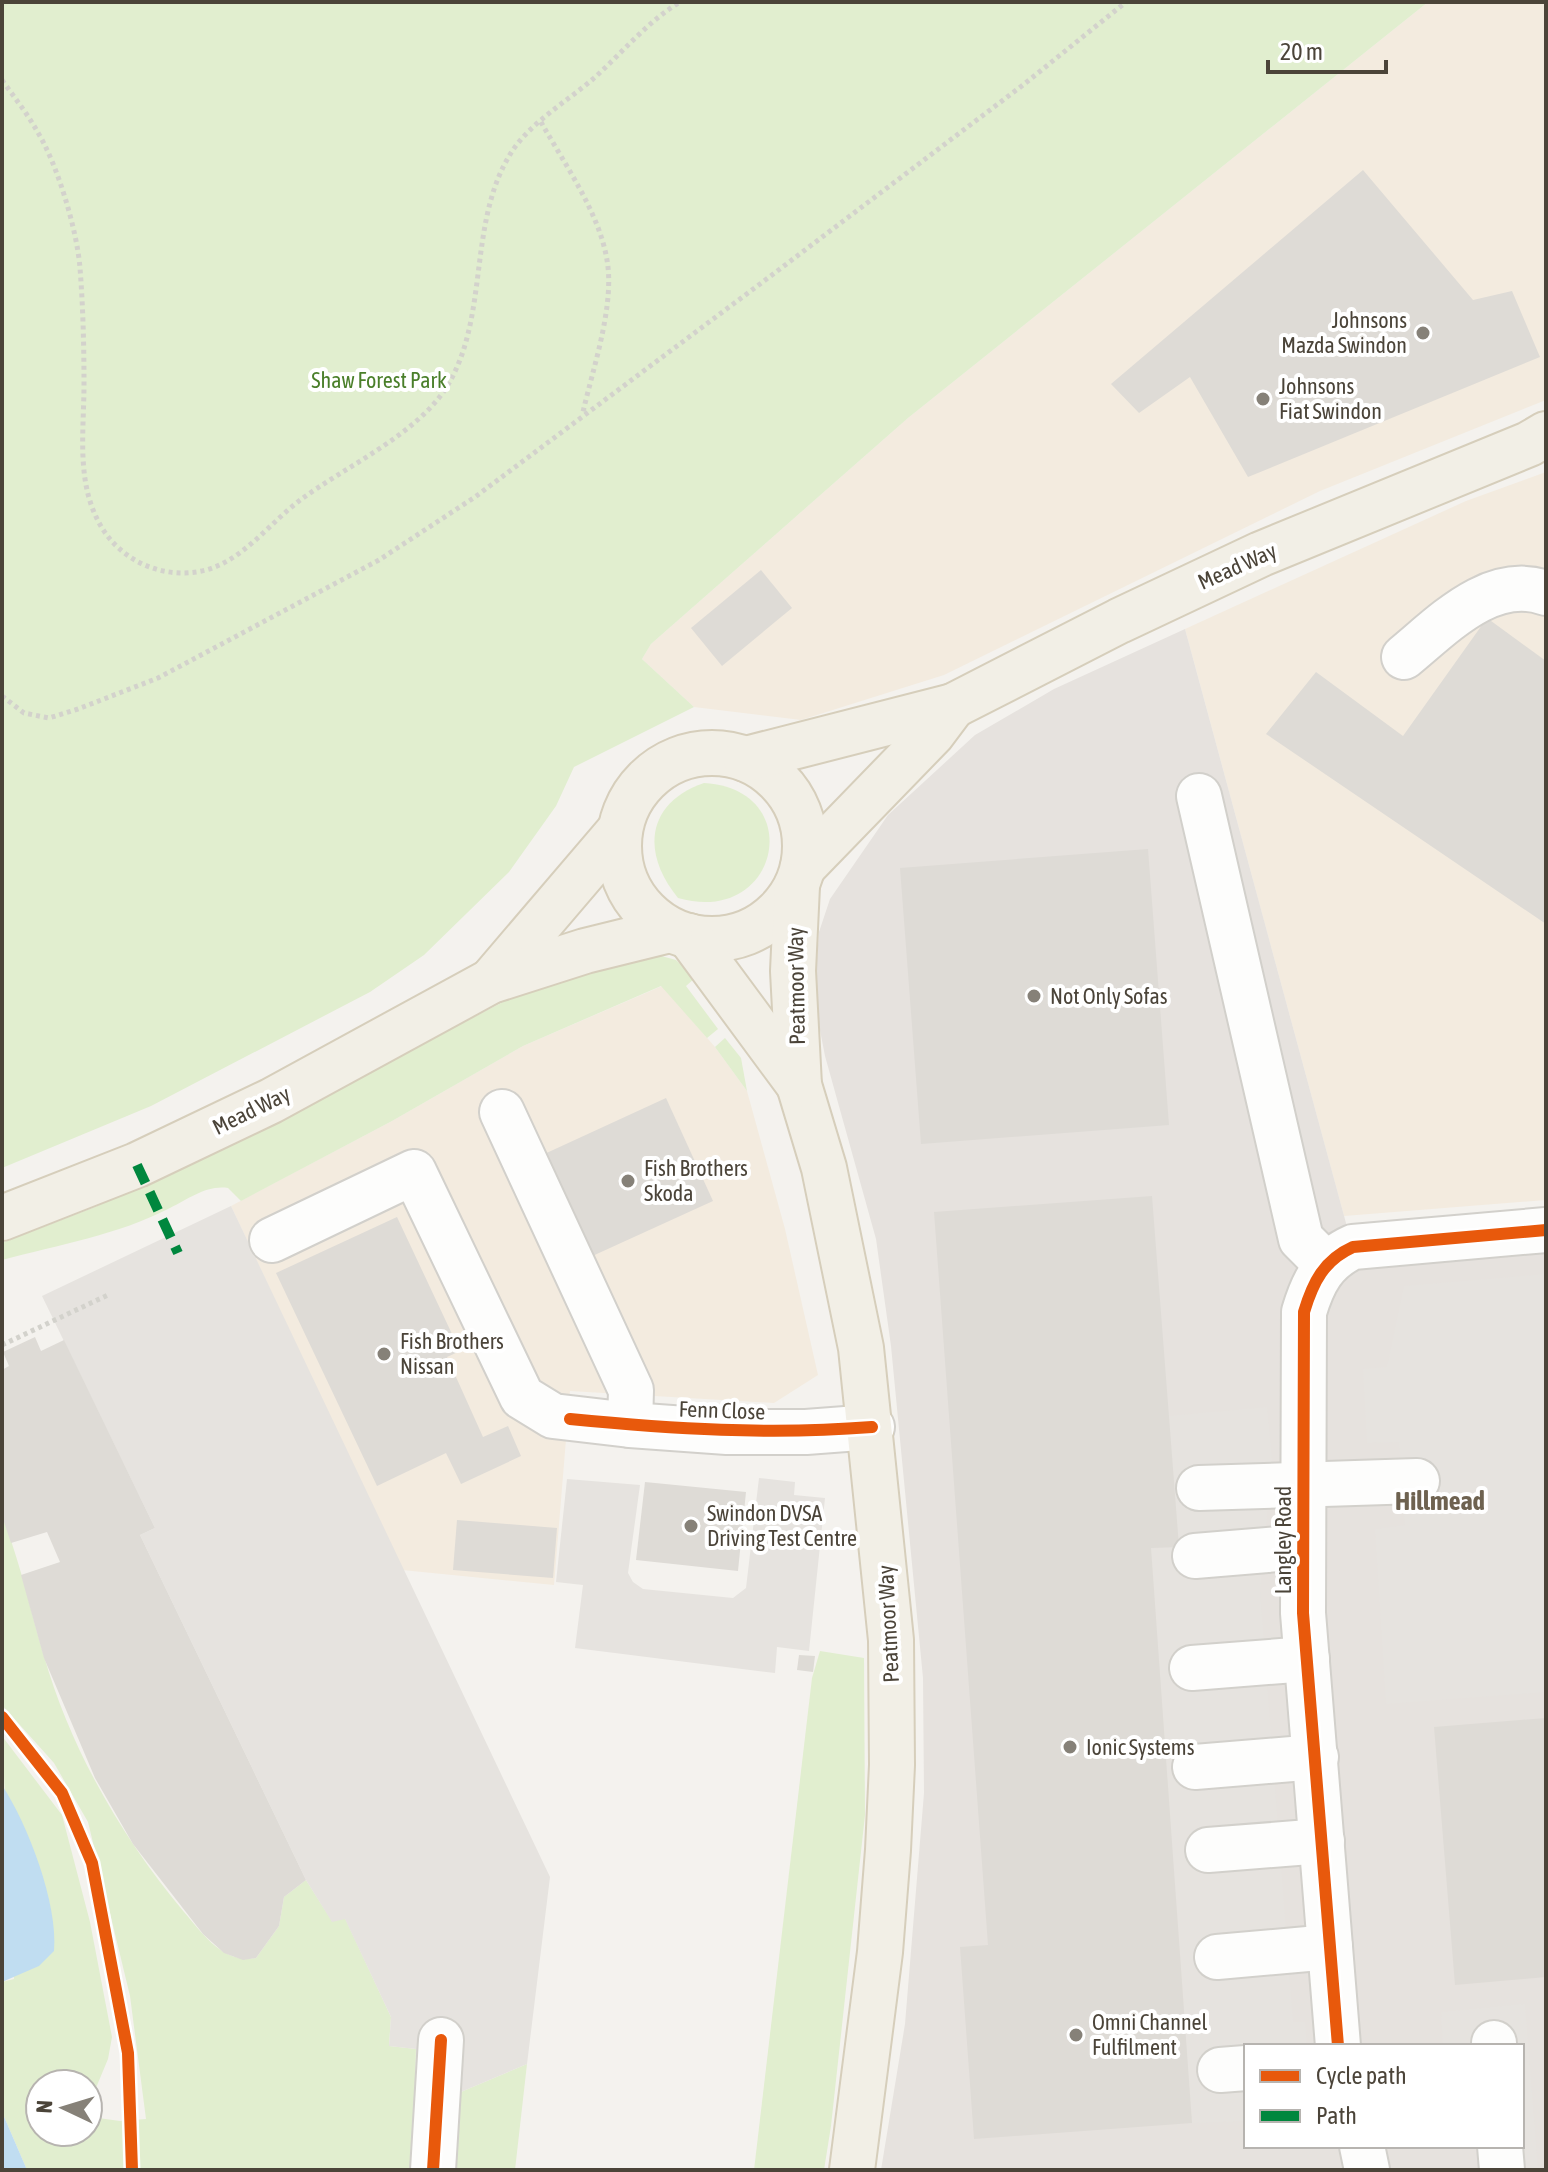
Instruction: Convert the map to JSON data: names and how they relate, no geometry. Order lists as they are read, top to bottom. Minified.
{"streets":{"main road":["Mead Way","Peatmoor Way"],"street":["Fenn Close","Langley Road"]},"crossings":[["Mead Way","Peatmoor Way"],["Peatmoor Way","Fenn Close"]],"districts":["Hillmead"],"parks":["Shaw Forest Park"],"places":["Johnsons Mazda Swindon","Johnsons Fiat Swindon","Not Only Sofas","Fish Brothers Skoda","Fish Brothers Nissan","Swindon DVSA Driving Test Centre","Ionic Systems","Omni Channel Fulfilment"],"legend":["Cycle path","Path"],"scale_bar":"20 m","north":"left"}
